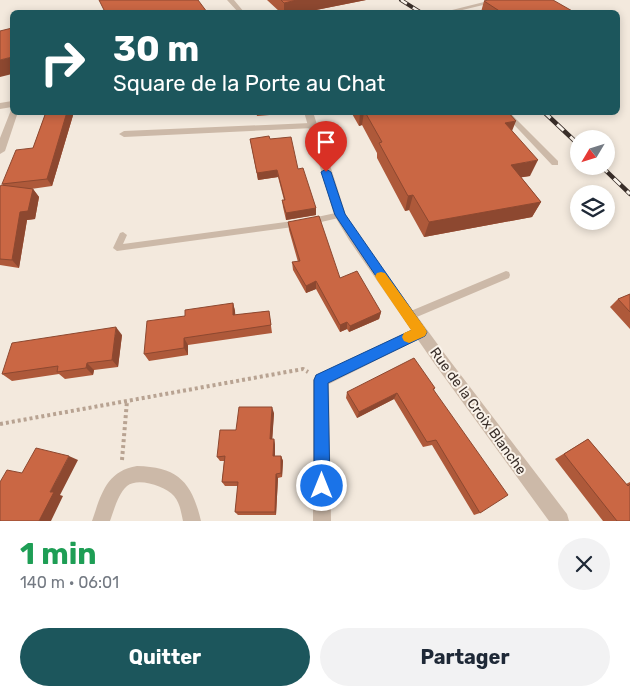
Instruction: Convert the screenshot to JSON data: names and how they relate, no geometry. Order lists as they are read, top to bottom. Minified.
{"streets":{"street":["Rue de la Croix Blanche"]},"north":"bottom left","page":{"turn":["30 m","Square de la Porte au Chat"],"heading":["1 min","140 m · 06:01"],"buttons":["Quitter","Partager"]}}
